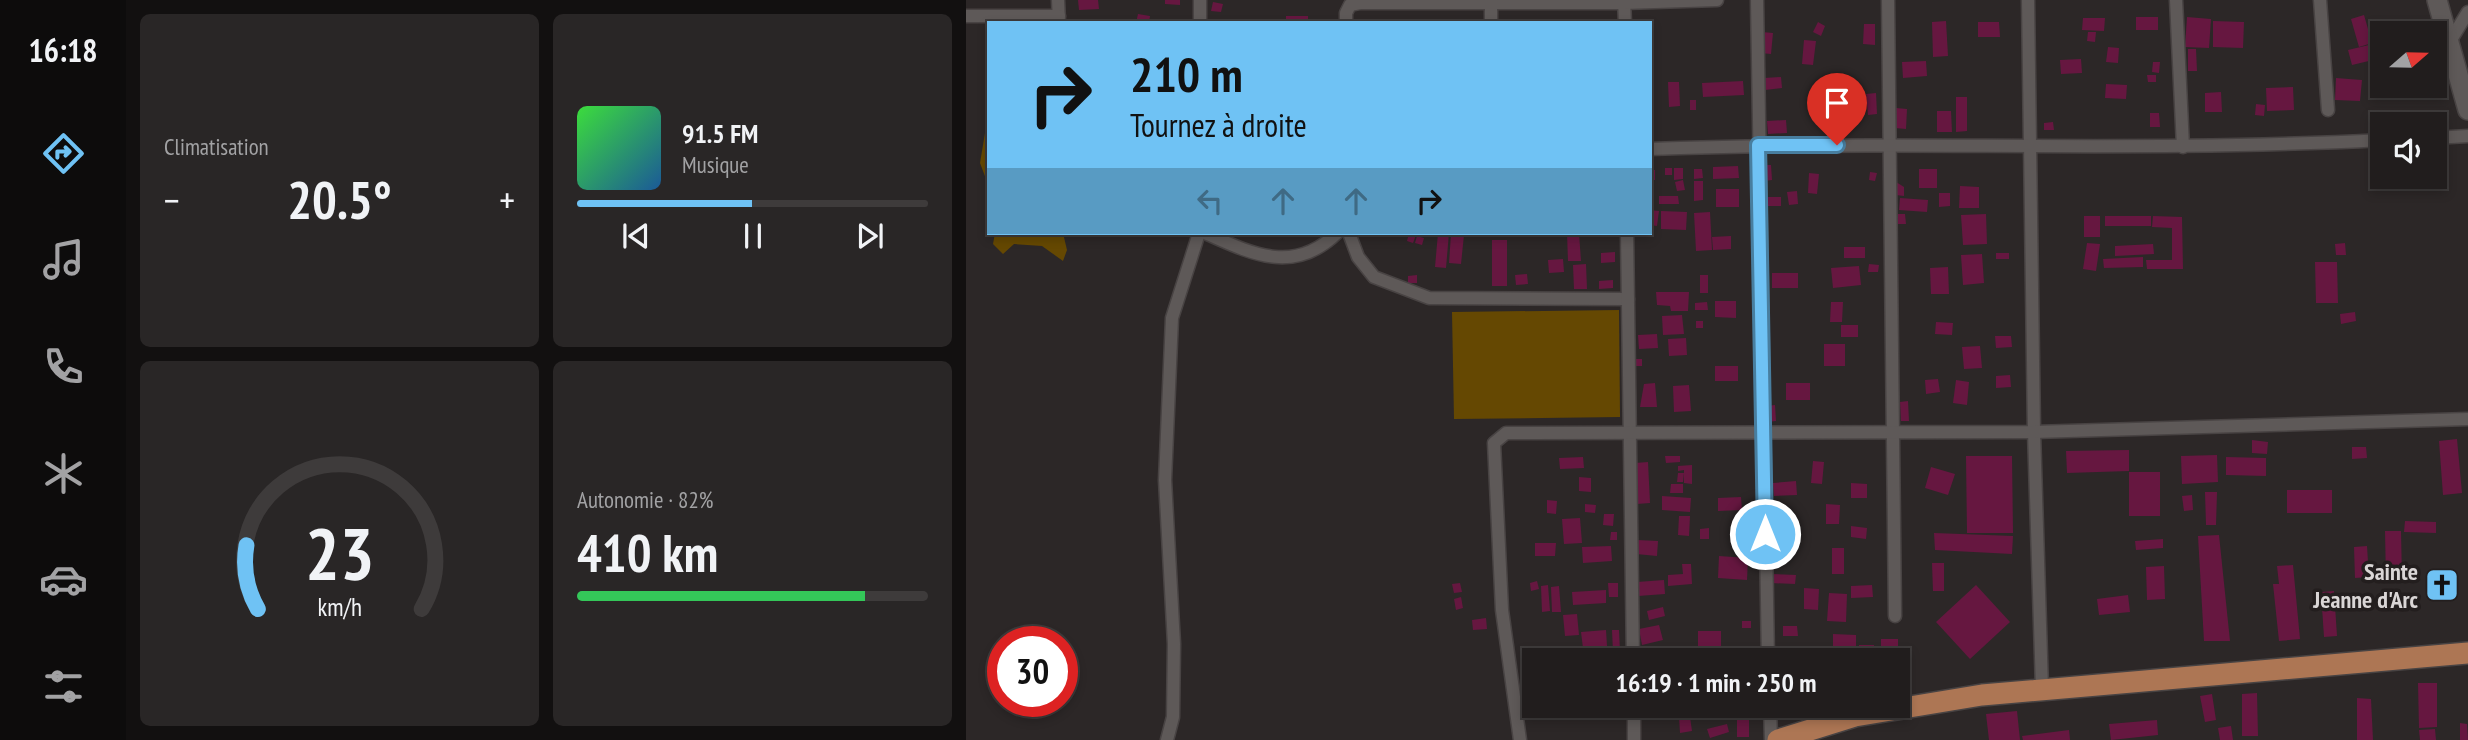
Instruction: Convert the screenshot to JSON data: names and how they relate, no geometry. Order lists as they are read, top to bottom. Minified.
{"places":{"church":["Sainte Jeanne d'Arc"]},"north":"right","page":{"tabs":"16:18","tile":["Climatisation",["Autonomie · 82%","410 km"]],"turn":["210 m","Tournez à droite"],"song":["91.5 FM","Musique"],"heat":["−","20.5°","+"],"limit":"30","trip":"16:19 · 1 min · 250 m","gauge":["23","km/h"]}}
